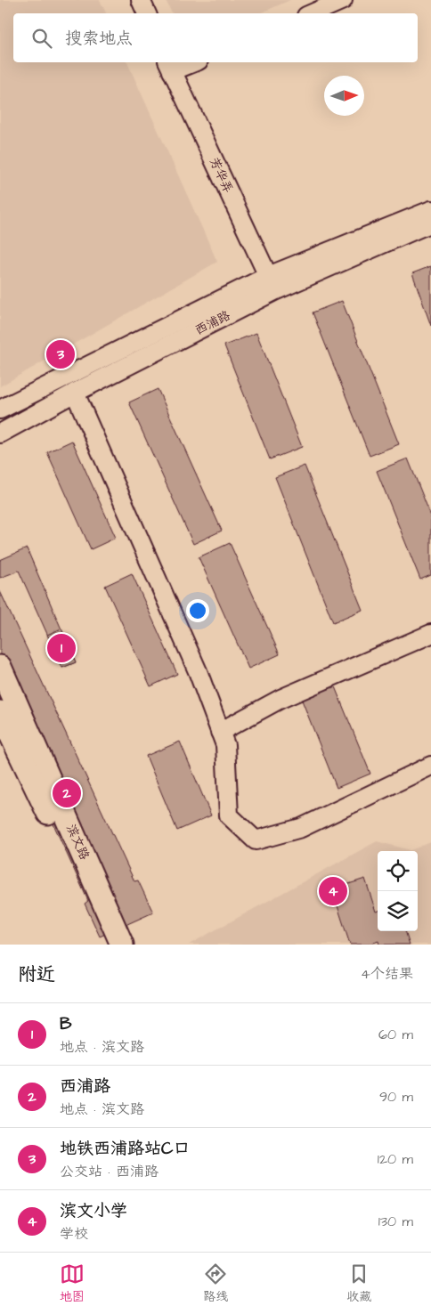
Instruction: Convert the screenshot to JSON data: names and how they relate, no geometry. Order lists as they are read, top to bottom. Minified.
{"streets":{"main road":["滨文路"],"street":["芳华弄","西浦路"]},"crossings":[["芳华弄","西浦路"]],"north":"right","page":{"search":"搜索地点","pins":["3","1","2","4"],"heading":["附近","4个结果"],"list":[{"mark":"1","name":"B","note":"地点 · 滨文路","value":"60 m"},{"mark":"2","name":"西浦路","note":"地点 · 滨文路","value":"90 m"},{"mark":"3","name":"地铁西浦路站C口","note":"公交站 · 西浦路","value":"120 m"},{"mark":"4","name":"滨文小学","note":"学校","value":"130 m"}],"nav":["地图","路线","收藏"]}}
